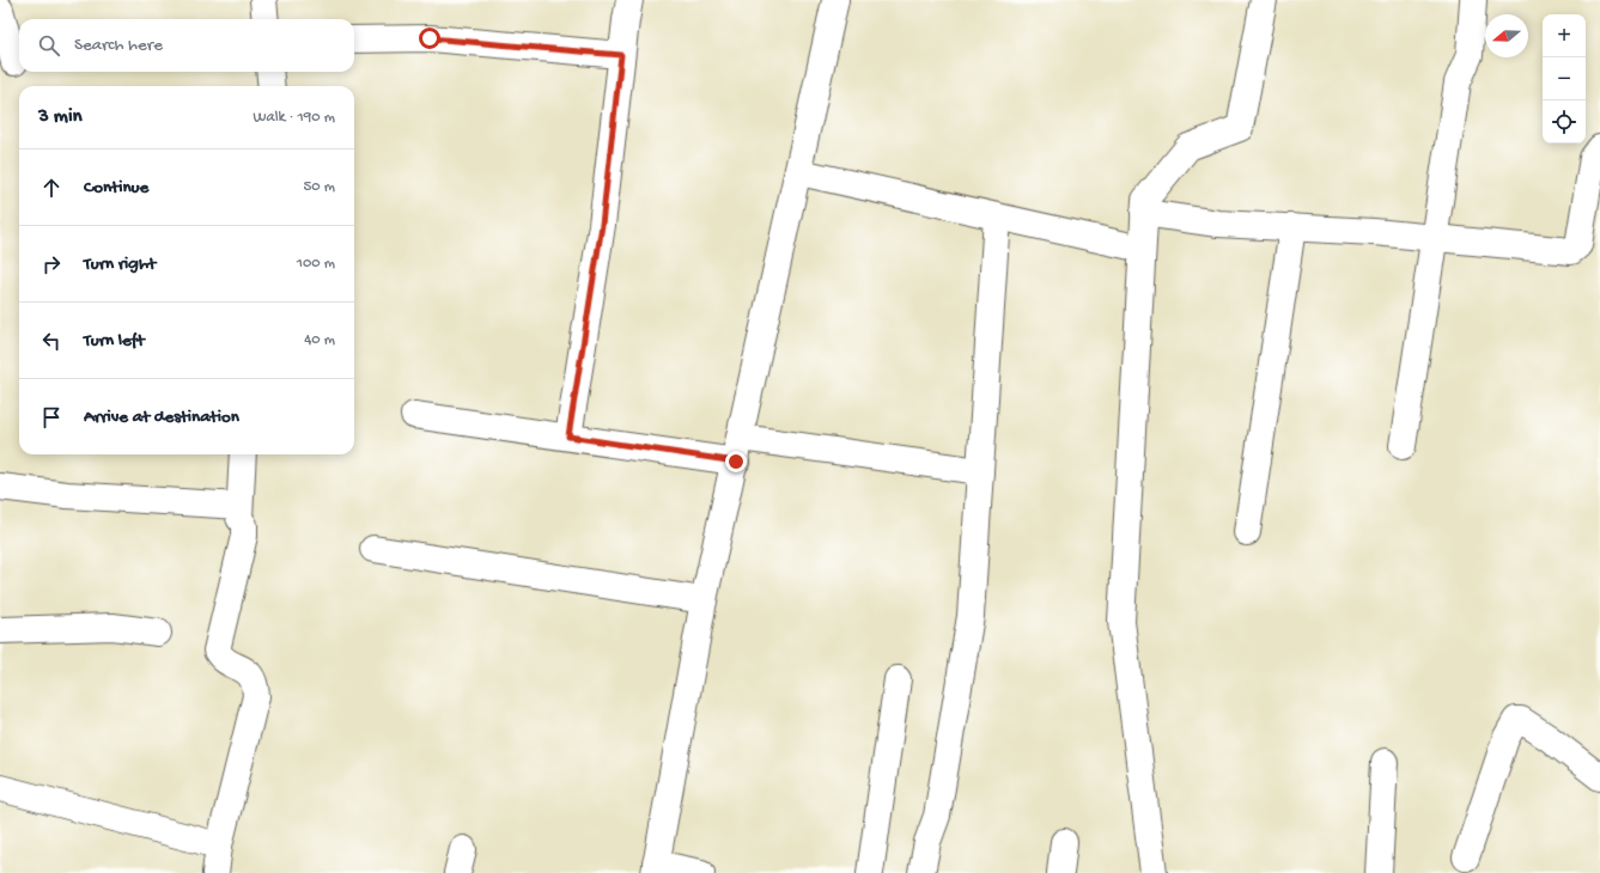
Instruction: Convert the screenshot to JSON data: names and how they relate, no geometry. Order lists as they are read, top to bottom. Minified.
{"north":"left","page":{"map_buttons":["+","−"],"search":"Search here","heading":["3 min","Walk · 190 m"],"list":[["Continue","50 m"],["Turn right","100 m"],["Turn left","40 m"],"Arrive at destination"]}}
